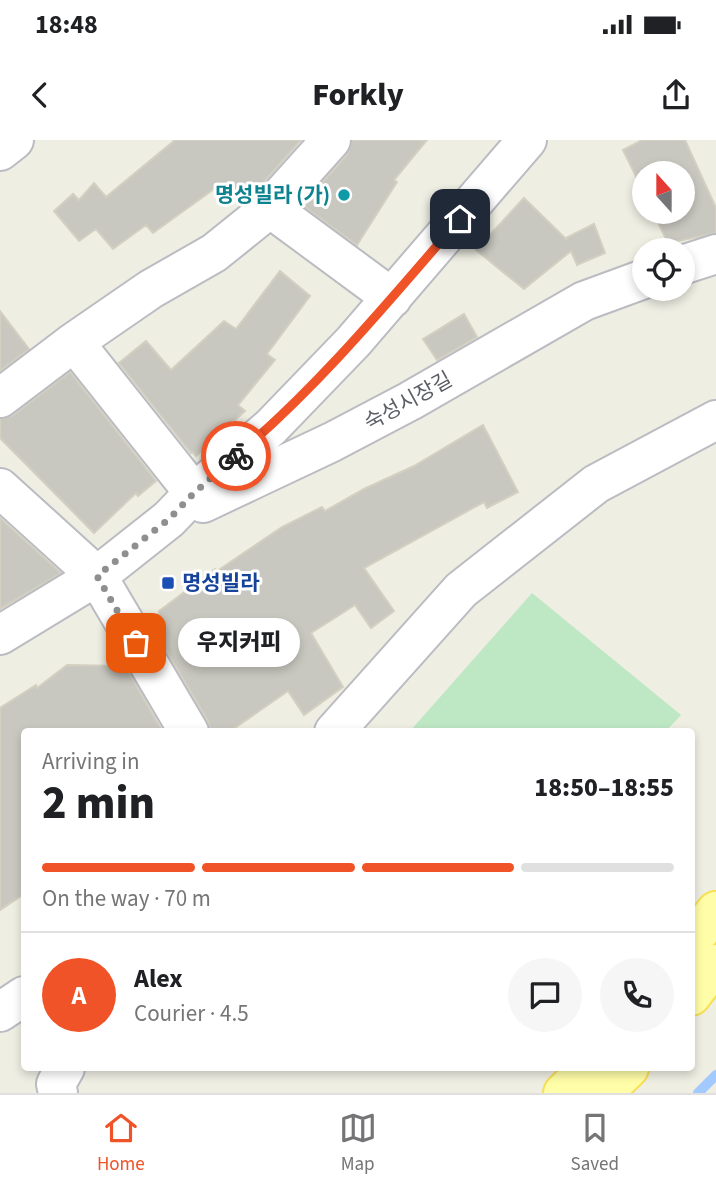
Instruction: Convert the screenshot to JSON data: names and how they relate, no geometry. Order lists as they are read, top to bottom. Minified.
{"streets":{"street":["숙성시장길"]},"places":{"other":["명성빌라 (가)","우지커피"],"transit":["명성빌라"]},"north":"top","page":{"status":"18:48","header":"Forkly","bubble":"우지커피","heading":["2 min","Arriving in","18:50–18:55"],"panel":["Alex","Courier · 4.5"],"bar":"On the way · 70 m","round":"A","tabs":["Home","Map","Saved"]}}
